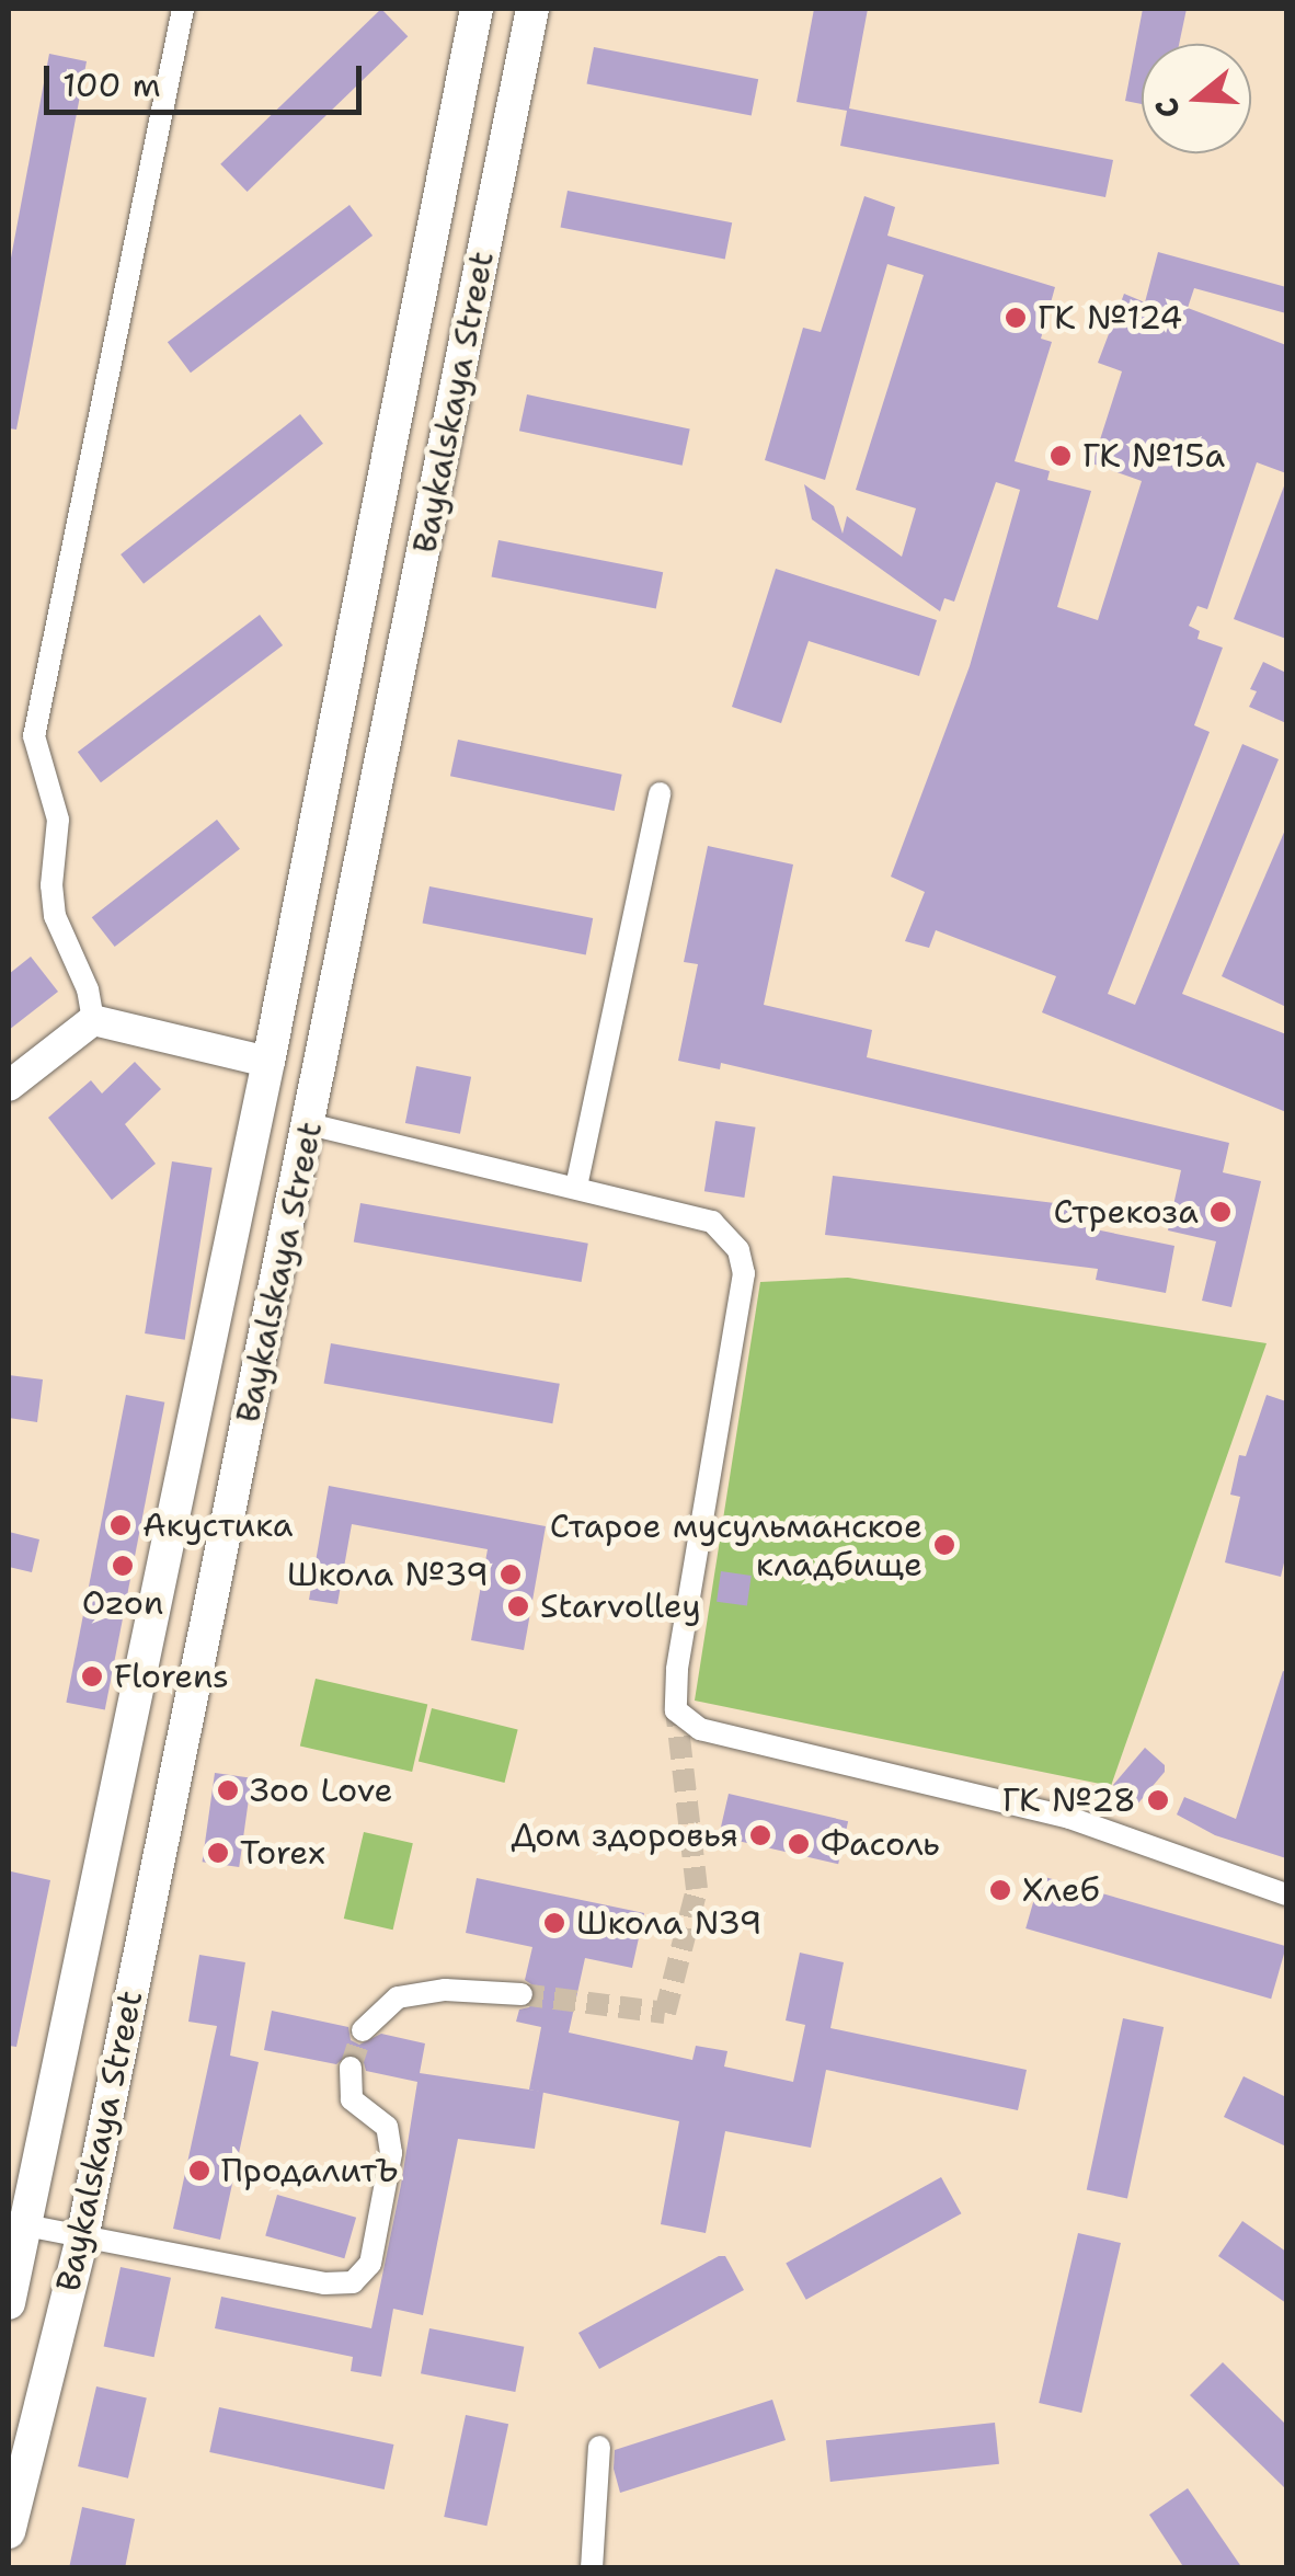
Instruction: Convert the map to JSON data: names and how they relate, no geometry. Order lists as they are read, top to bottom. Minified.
{"streets":{"main road":["Baykalskaya Street"]},"places":["ГК №124","ГК №15а","Стрекоза","Акустика","Старое мусульманское кладбище","Ozon","Школа №39","Starvolley","Florens","Зоо Love","ГК №28","Дом здоровья","Фасоль","Torex","Хлеб","Школа N39","ПродалитЪ"],"scale_bar":"100 m","north":"left"}
